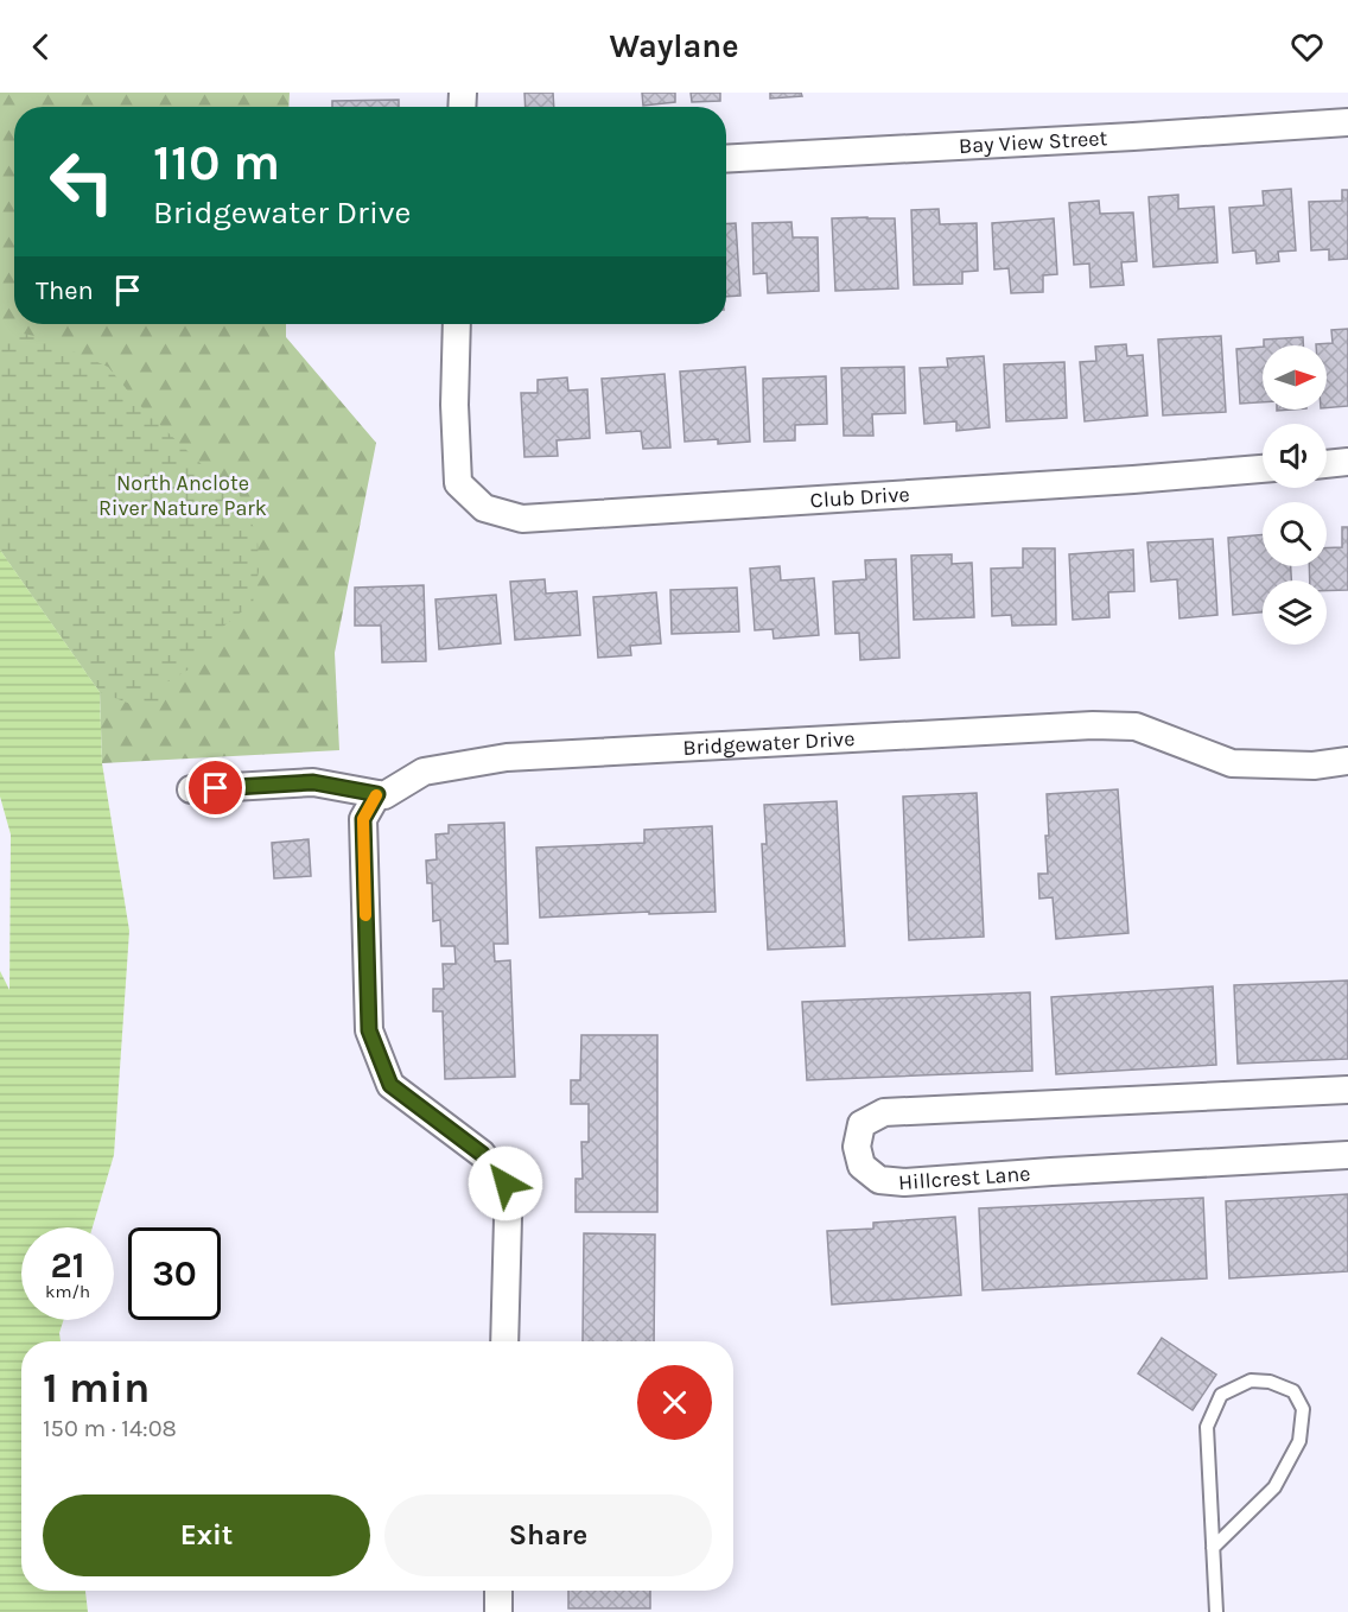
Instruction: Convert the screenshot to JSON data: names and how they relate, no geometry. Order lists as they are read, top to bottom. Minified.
{"streets":{"street":["Bay View Street","Club Drive","Bridgewater Drive","Hillcrest Lane"]},"parks":["North Anclote River Nature Park"],"north":"right","page":{"header":"Waylane","turn":["110 m","Bridgewater Drive"],"then":"Then","speed":"21 km/h","limit":"30","heading":["1 min","150 m · 14:08"],"buttons":["Exit","Share"]}}
